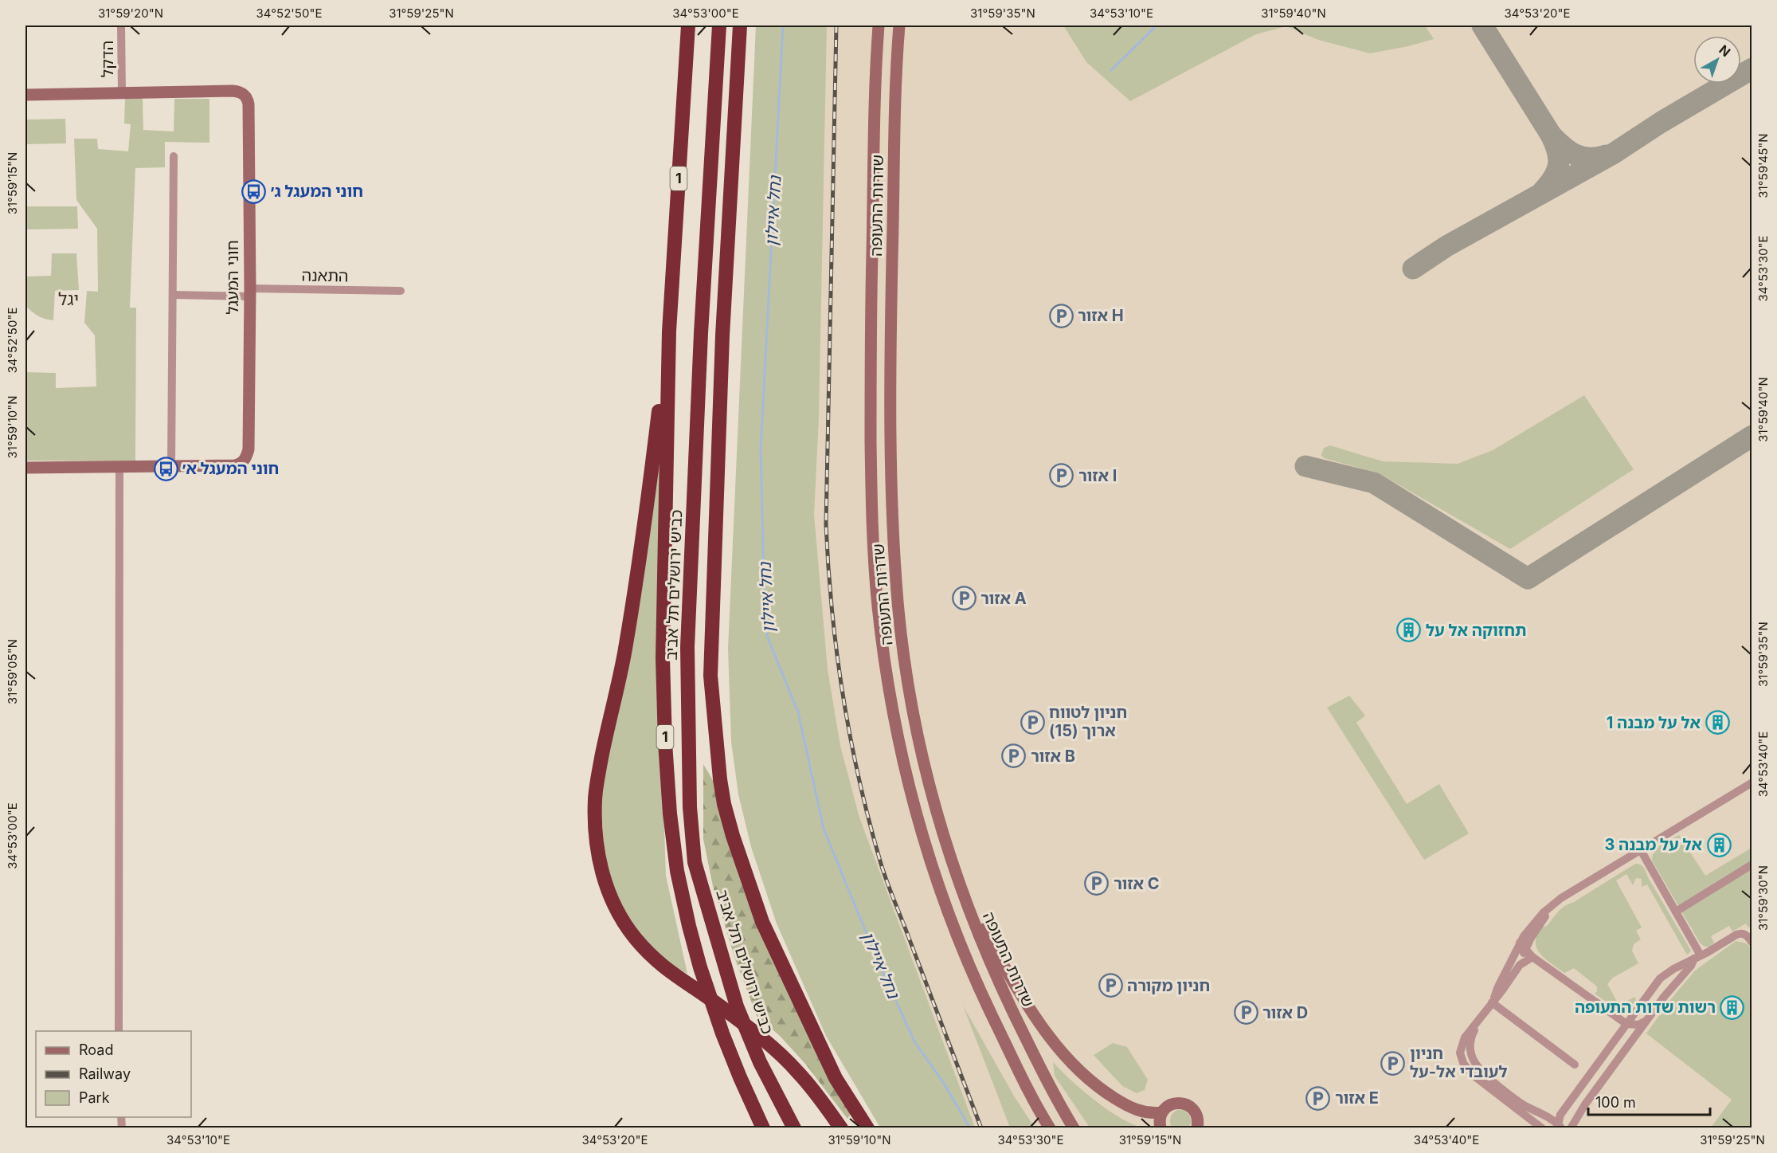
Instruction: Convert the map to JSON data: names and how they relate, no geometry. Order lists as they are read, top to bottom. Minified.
{"streets":{"highway":["1","כביש ירושלים תל אביב"],"main road":["שדרות התעופה","חוני המעגל"],"street":["הדקל","התאנה"]},"crossings":[["הדקל","חוני המעגל"],["התאנה","חוני המעגל"]],"districts":["יגל"],"water":["נחל איילון"],"places":{"bus stop":["חוני המעגל ג׳","חוני המעגל א׳"],"parking":["אזור H","אזור I","אזור A","חניון לטווח ארוך (15)","אזור B","אזור C","חניון מקורה","אזור D","חניון לעובדי אל-על","אזור E"],"building":["תחזוקה אל על","אל על מבנה 1","אל על מבנה 3","רשות שדות התעופה"]},"legend":["Road","Railway","Park"],"scale_bar":"100 m","north":"top right","coordinates":["31°59'20\"N","34°52'50\"E","31°59'25\"N","34°53'00\"E","31°59'35\"N","34°53'10\"E","31°59'40\"N","34°53'20\"E","31°59'45\"N","31°59'15\"N","34°53'30\"E","31°59'10\"N","31°59'05\"N","34°53'40\"E","31°59'30\"N"]}
